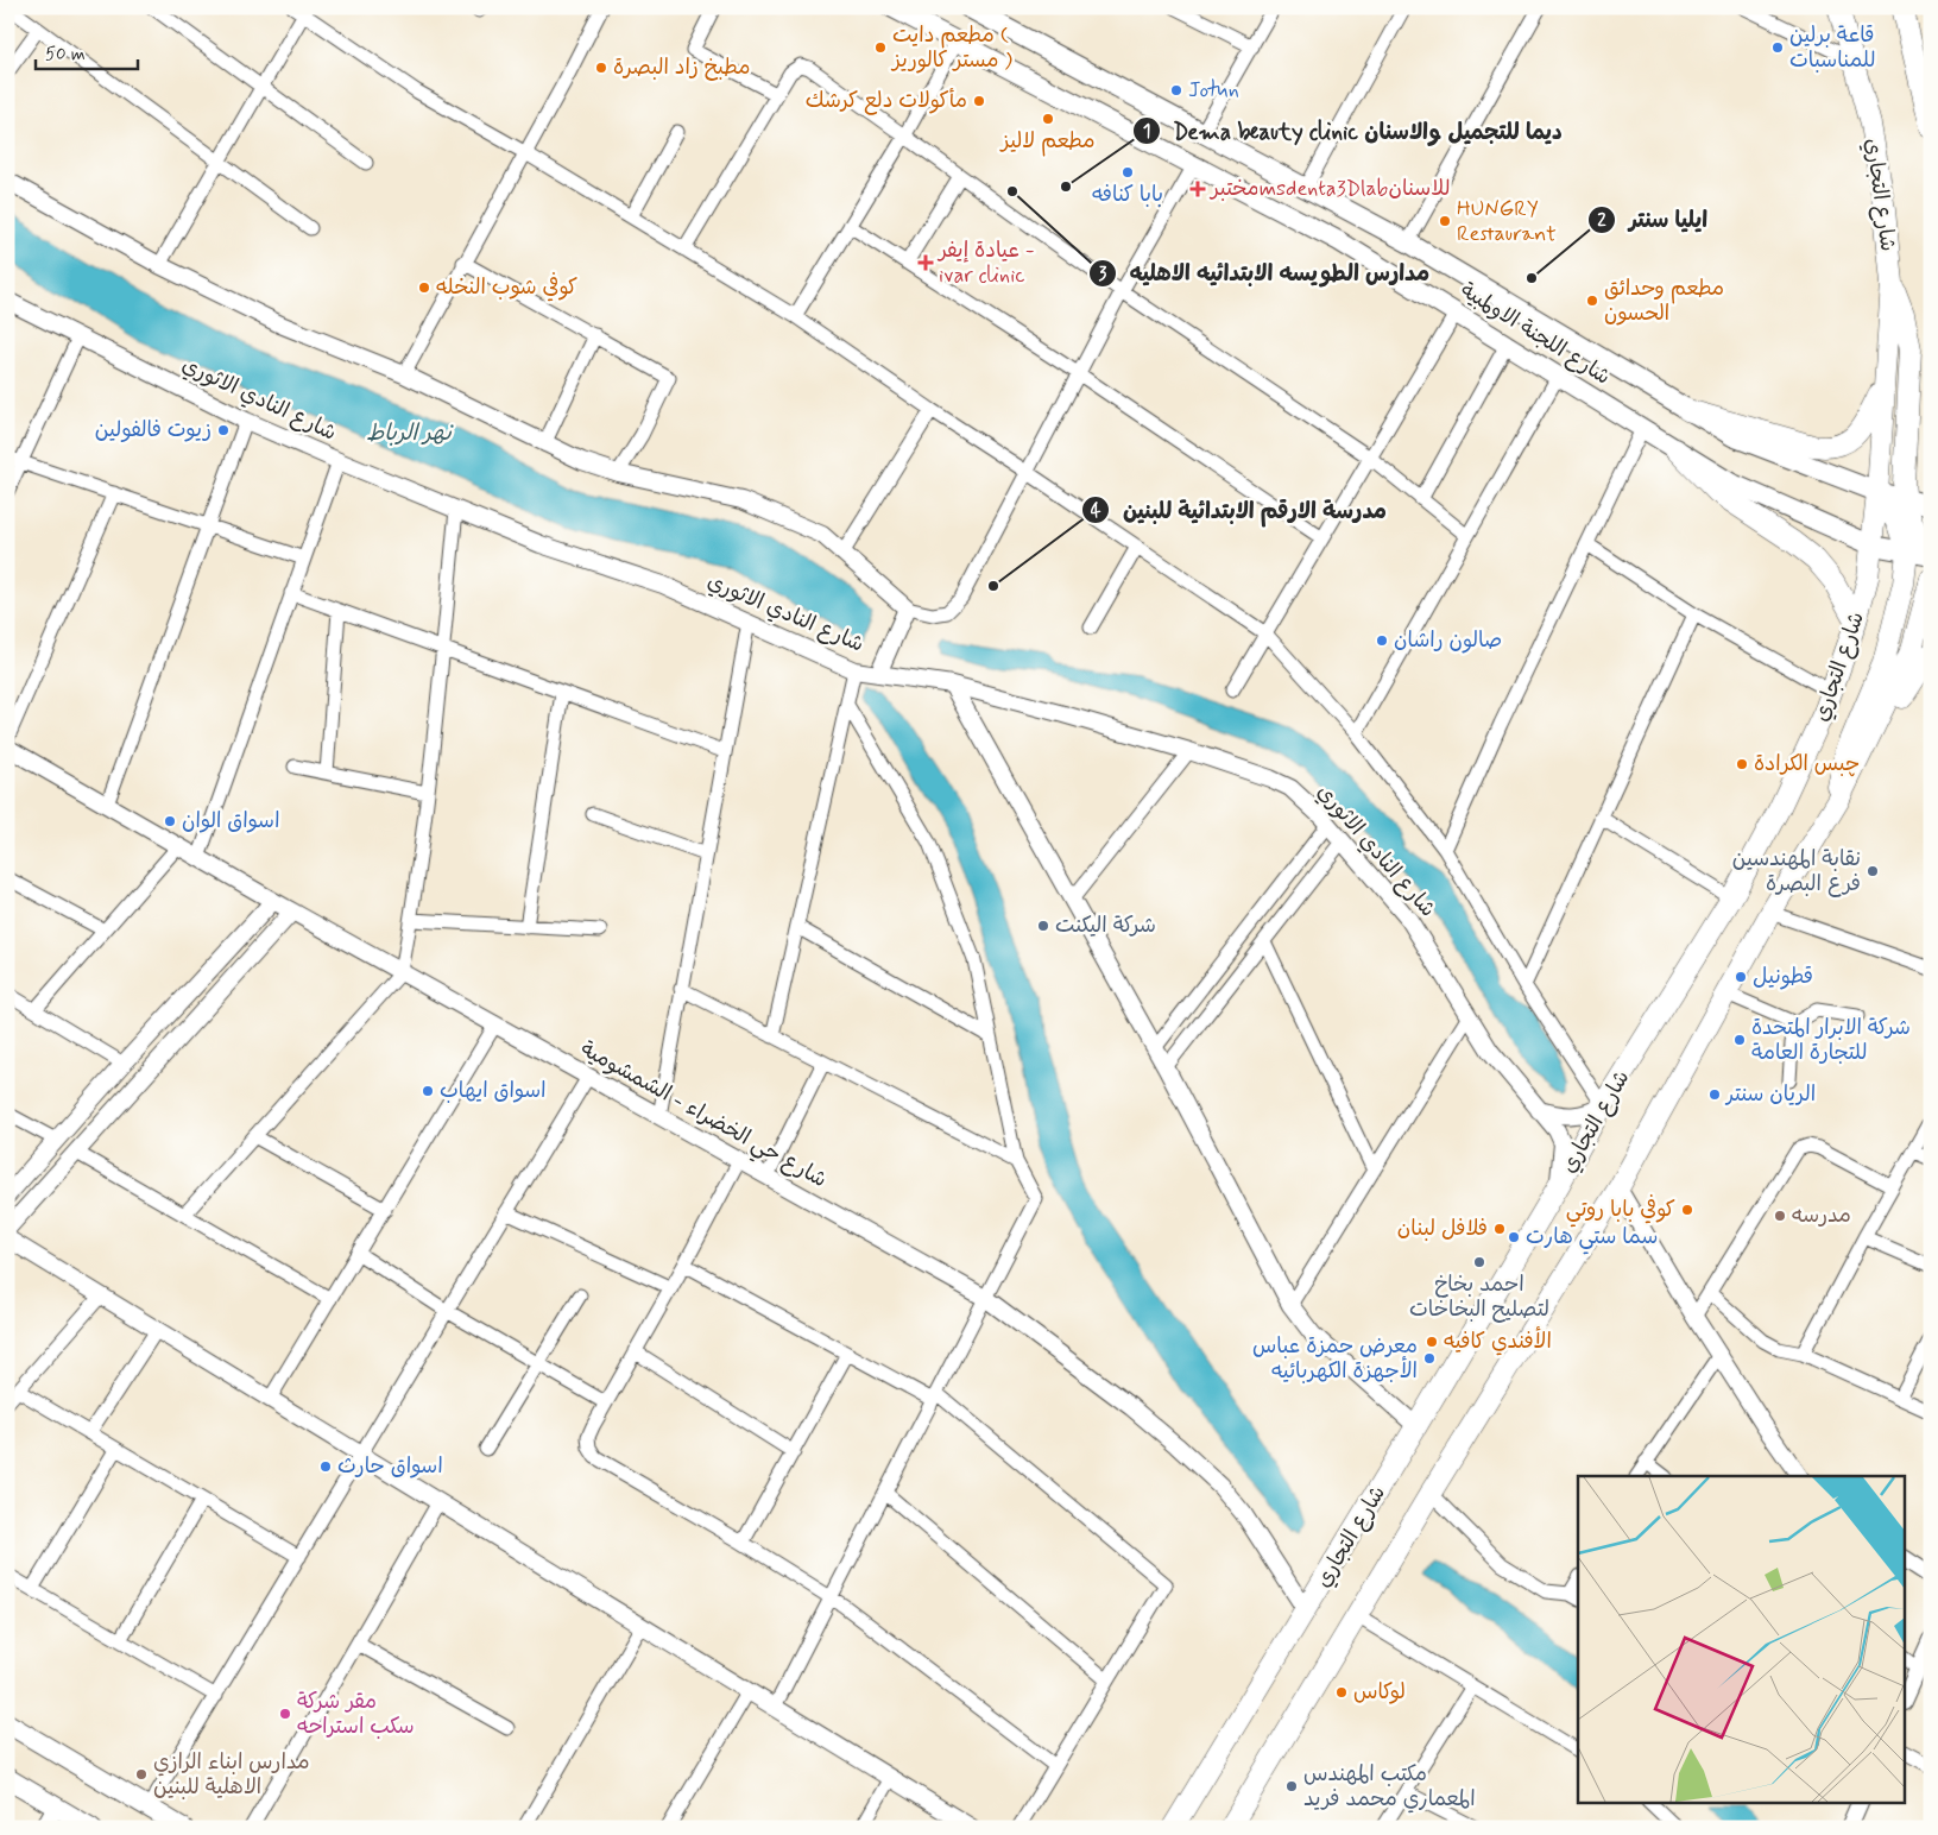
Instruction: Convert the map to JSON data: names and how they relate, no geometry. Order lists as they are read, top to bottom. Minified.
{"streets":{"main road":["شارع التجاري","شارع اللجنة الاولمبية"],"street":["شارع النادي الاثوري","شارع حي الخضراء - الشمشومية"]},"crossings":[["شارع التجاري","شارع اللجنة الاولمبية"],["شارع التجاري","شارع النادي الاثوري"],["شارع التجاري","شارع حي الخضراء - الشمشومية"]],"water":["نهر الرباط"],"places":{"other":["مطعم دايت ( مستر كالوريز )","قاعة برلين للمناسبات","مطبخ زاد البصرة","Jotun","مأكولات دلع كرشك","مطعم لاليز","بابا كنافه","Dema beauty clinic ديما للتجميل والاسنان","مدارس الطويسه الابتدائيه الاهليه","HUNGRY Restaurant","ايليا سنتر","كوفي شوب النخله","مطعم وحدائق الحسون","زيوت فالفولين","مدرسة الارقم الابتدائية للبنين","صالون راشان","چبس الكرادة","اسواق الوان","نقابة المهندسين فرع البصرة","شركة اليكنت","قطونيل","شركة الابرار المتحدة للتجارة العامة","اسواق ايهاب","الريان سنتر","كوفي بابا روتي","مدرسه","فلافل لبنان","سما ستي هارت","احمد بخاخ لتصليح البخاخات","الأفندي كافيه","معرض حمزة عباس الأجهزة الكهربائيه","اسواق حارث","لوكاس","مقر شركة سكب استراحه","مدارس ابناء الرازي الاهلية للبنين","مكتب المهندس المعماري محمد فريد"],"health":["مختبرmsdenta3Dlabللاسنان","عيادة إيفر - ivar clinic"]},"scale_bar":"50 m"}
